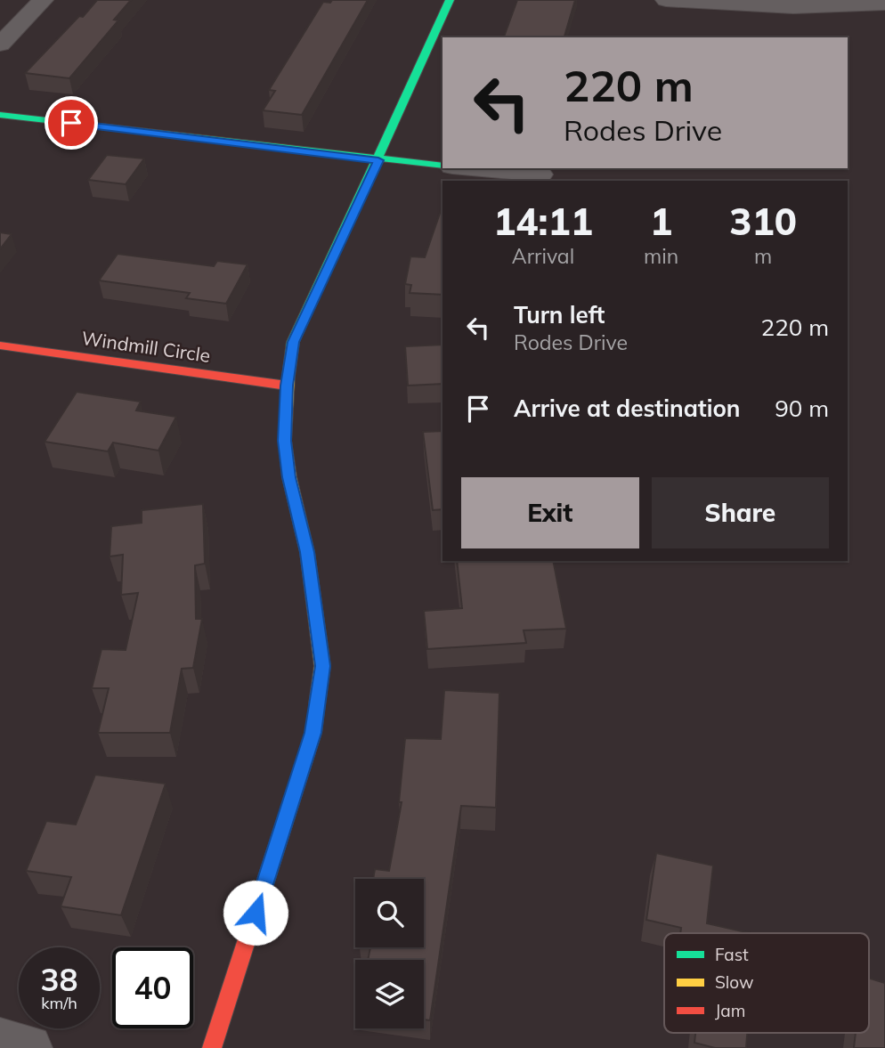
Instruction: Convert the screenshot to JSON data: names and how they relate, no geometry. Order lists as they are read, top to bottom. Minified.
{"streets":{"street":["Windmill Circle"]},"legend":["Fast","Slow","Jam"],"page":{"turn":["220 m","Rodes Drive"],"eta":["14:11","Arrival","1","min","310","m"],"list":[{"name":"Turn left","note":"Rodes Drive","value":"220 m"},{"name":"Arrive at destination","value":"90 m"}],"buttons":["Exit","Share"],"speed":"38 km/h","limit":"40"}}
